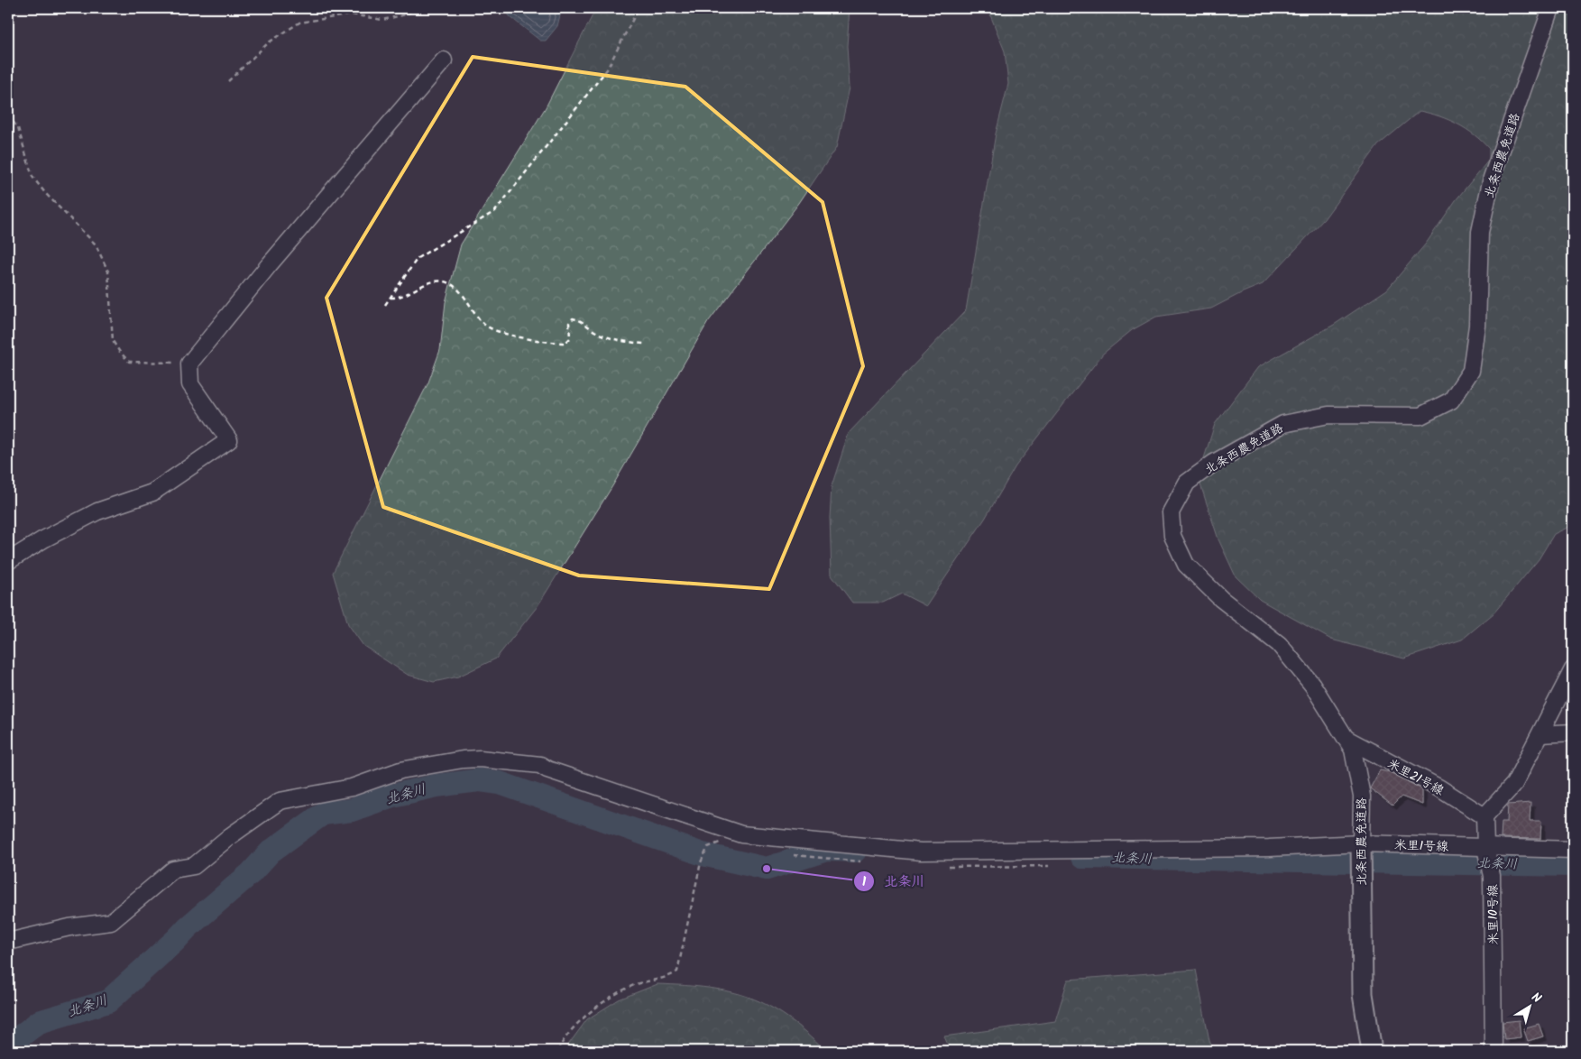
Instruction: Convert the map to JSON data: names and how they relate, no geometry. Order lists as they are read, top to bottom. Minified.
{"streets":{"street":["北条西農免道路","米里21号線","米里1号線","米里10号線"]},"crossings":[["北条西農免道路","米里21号線"],["北条西農免道路","米里1号線"],["米里21号線","米里10号線"],["米里1号線","米里10号線"]],"water":["北条川"],"places":["北条川"],"north":"top right"}
